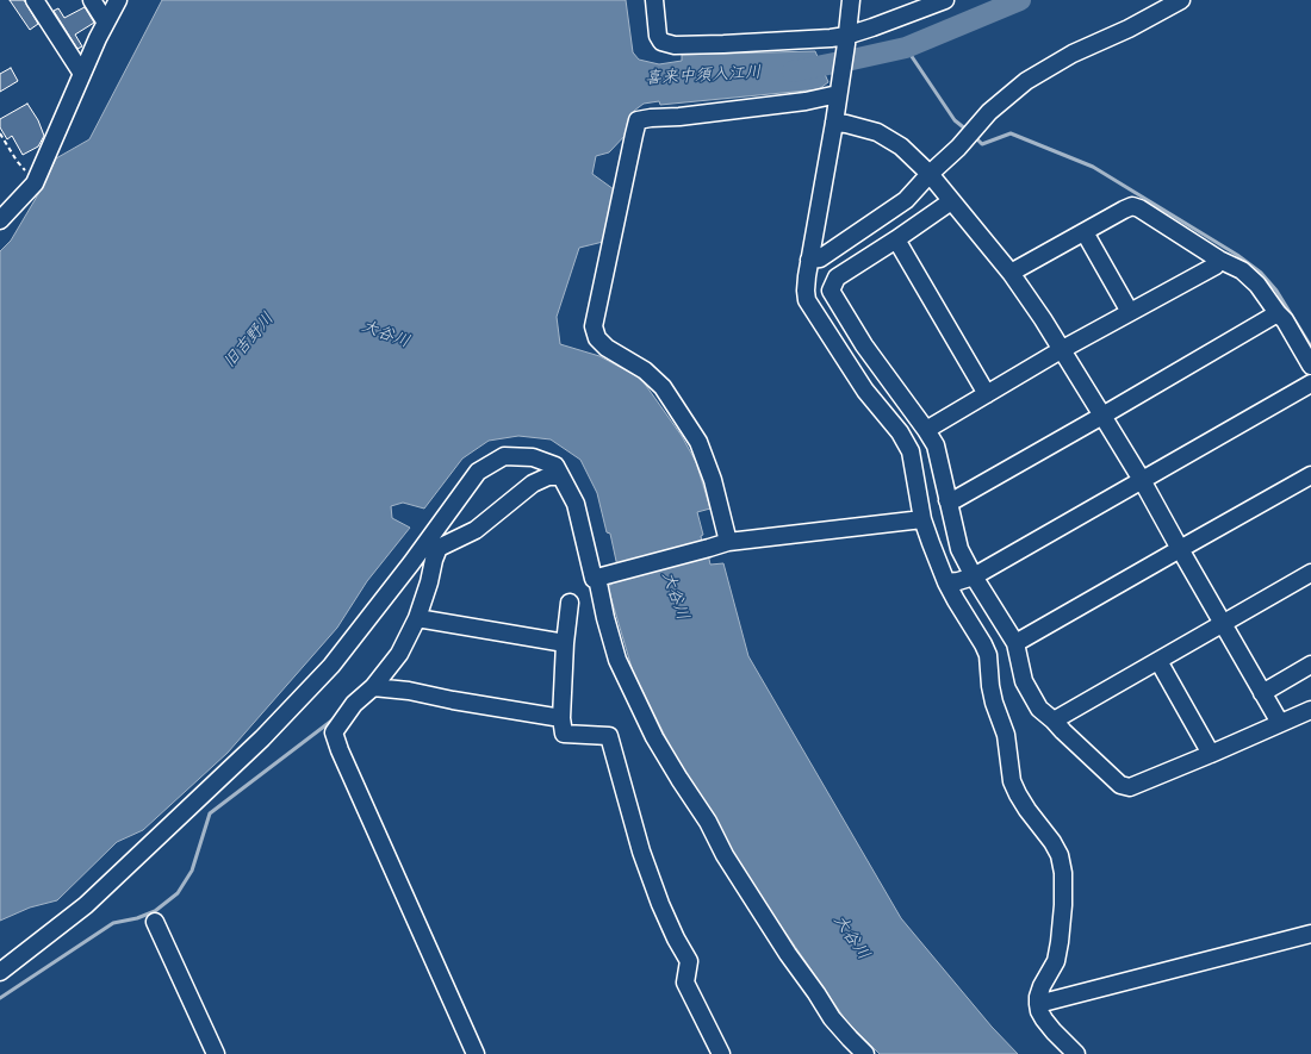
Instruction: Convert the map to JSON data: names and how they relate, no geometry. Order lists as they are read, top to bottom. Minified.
{"water":["喜来中須入江川","大谷川","旧吉野川"]}
